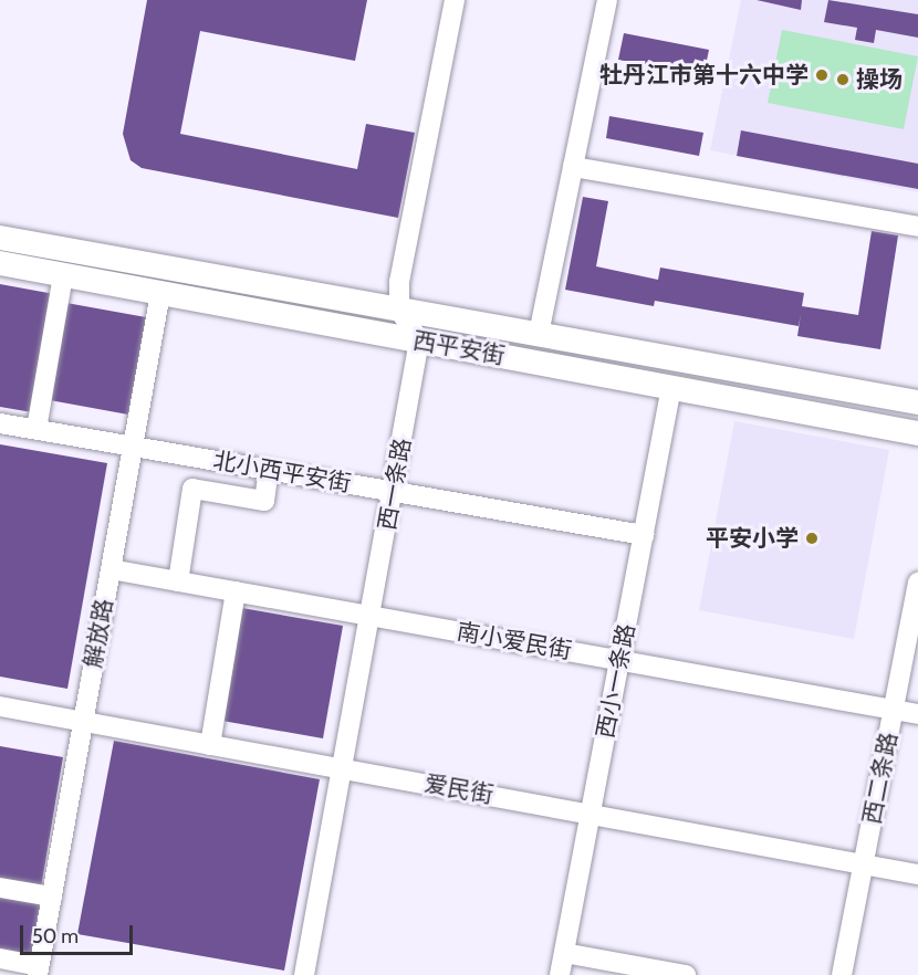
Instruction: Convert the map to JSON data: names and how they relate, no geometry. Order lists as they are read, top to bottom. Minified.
{"streets":{"main road":["西平安街"],"street":["北小西平安街","西一条路","解放路","南小爱民街","西小一条路","西二条路","爱民街"]},"crossings":[["西平安街","西一条路"],["西平安街","解放路"],["西平安街","西小一条路"],["北小西平安街","西一条路"],["北小西平安街","解放路"],["北小西平安街","西小一条路"],["西一条路","南小爱民街"],["西一条路","爱民街"],["解放路","南小爱民街"],["解放路","爱民街"],["南小爱民街","西小一条路"],["南小爱民街","西二条路"],["西小一条路","爱民街"],["西二条路","爱民街"]],"places":["牡丹江市第十六中学","操场","平安小学"],"scale_bar":"50 m"}
